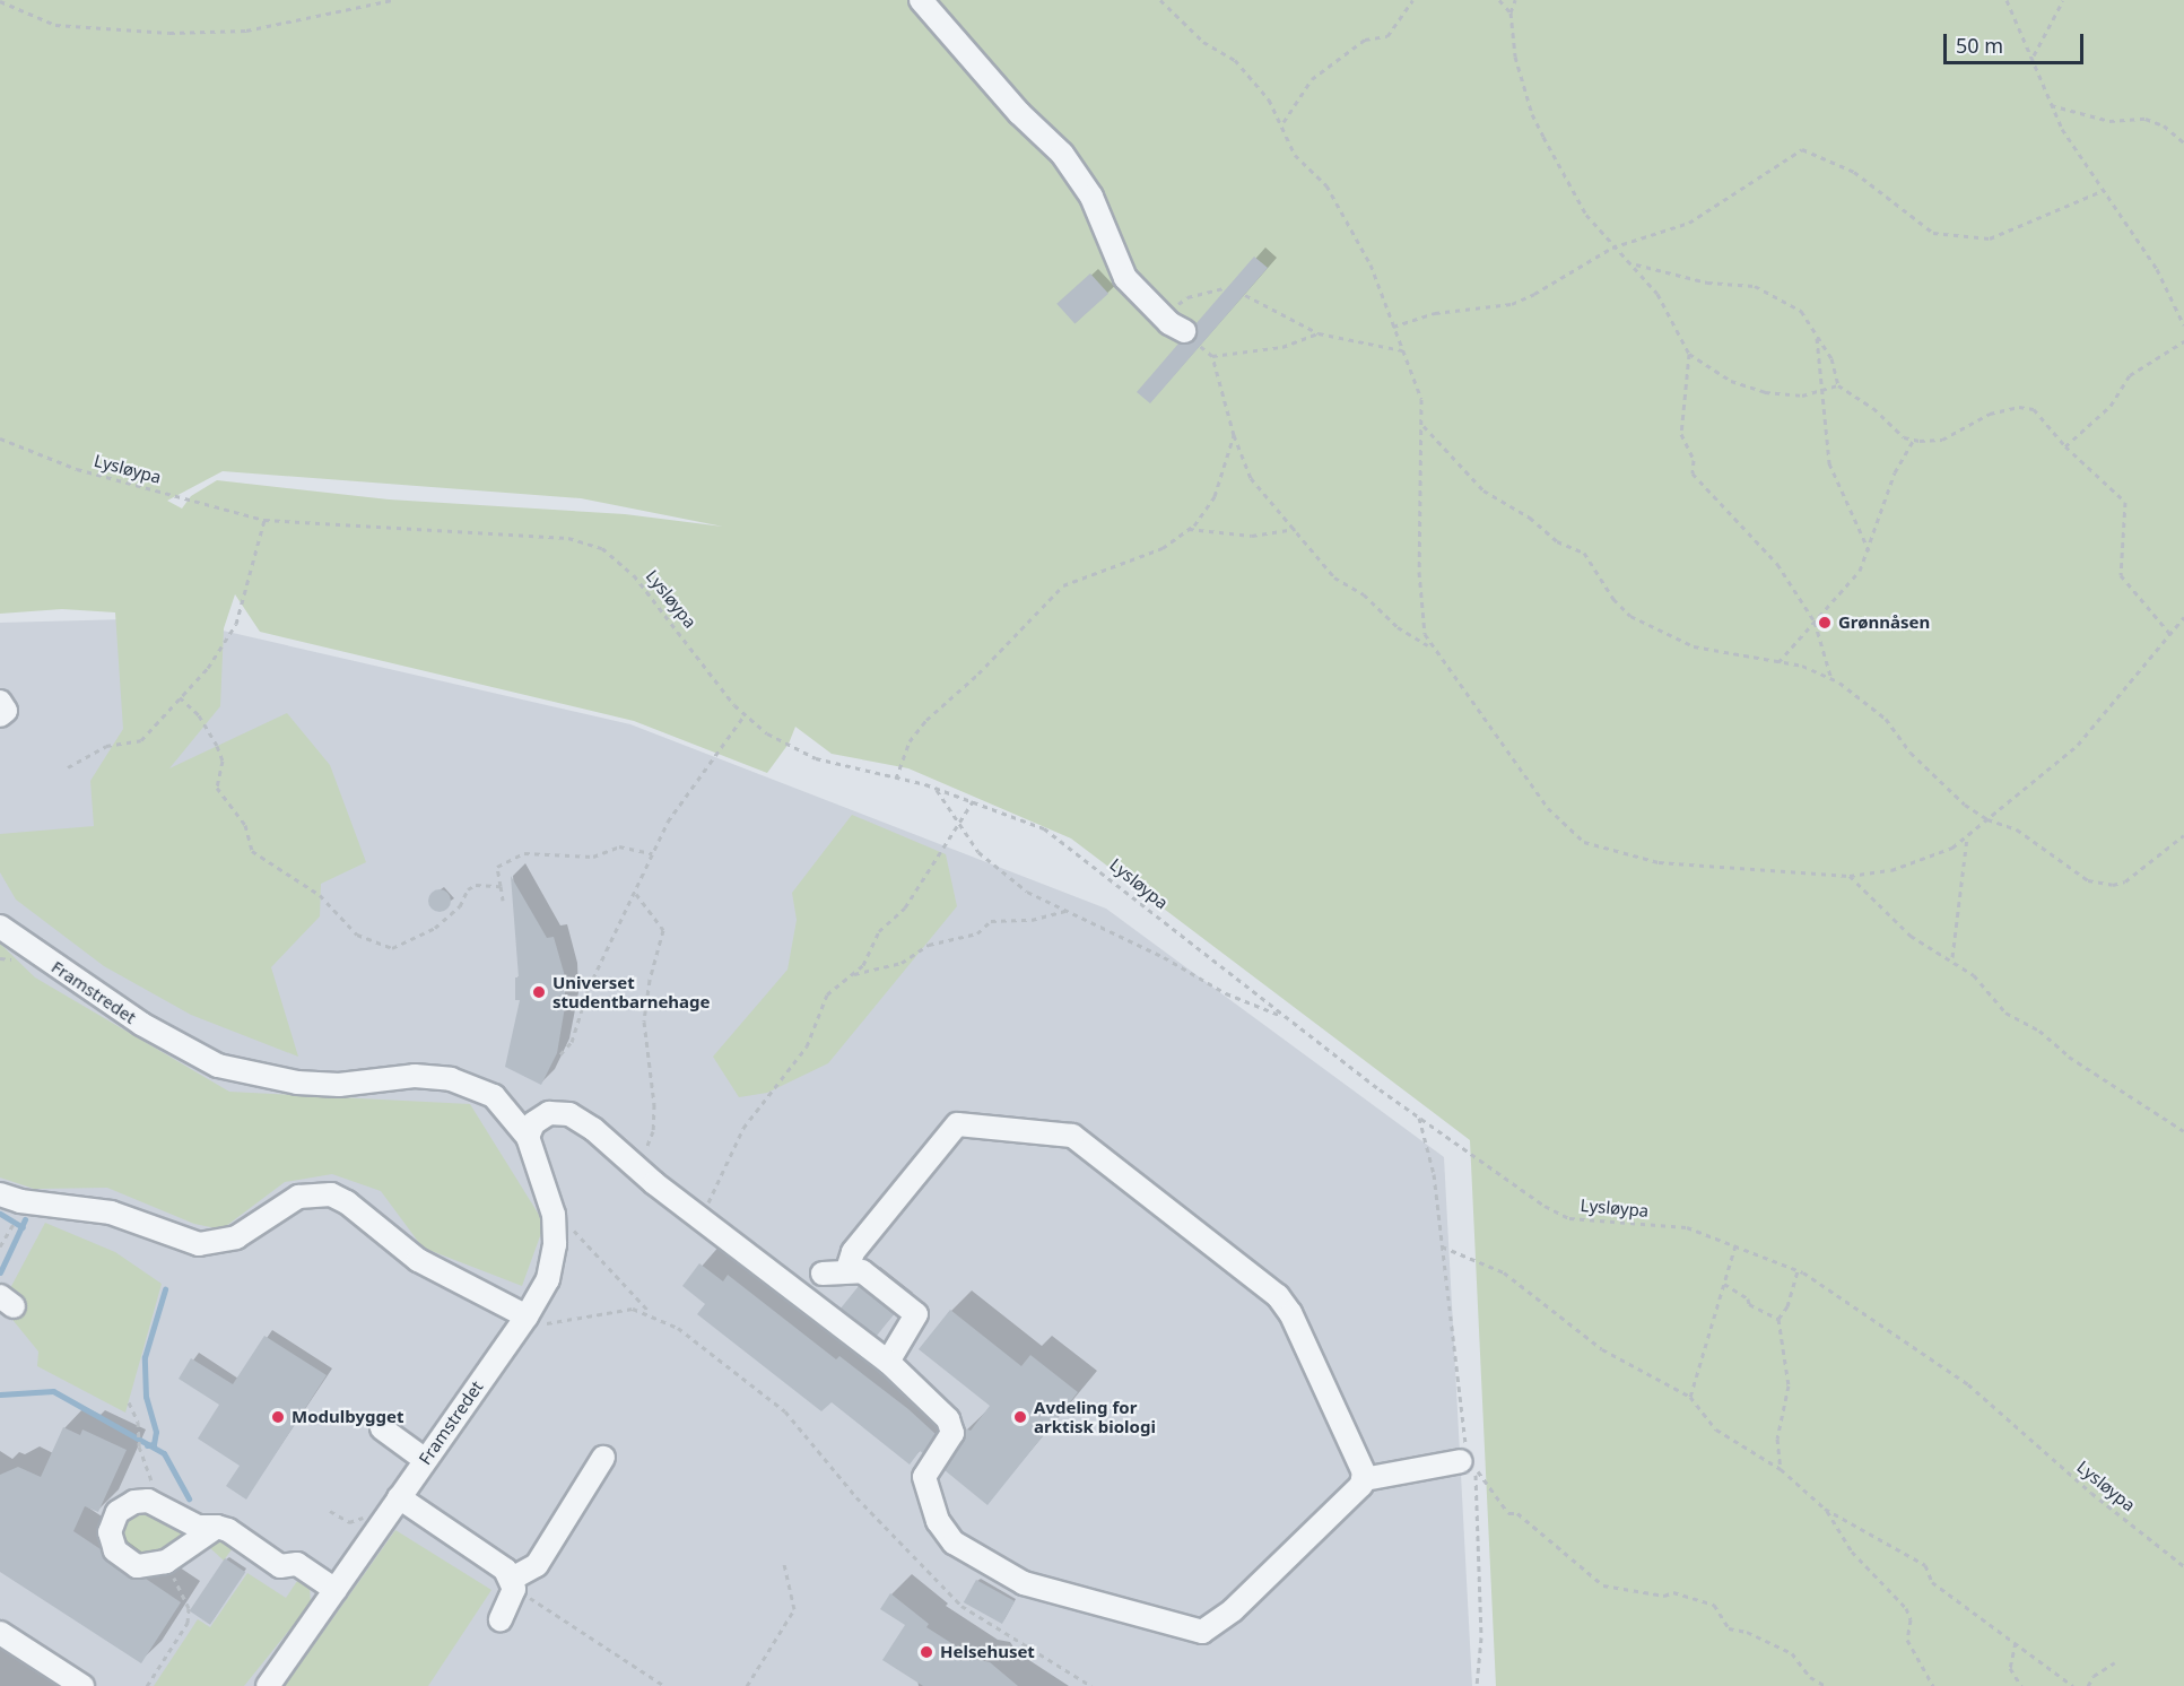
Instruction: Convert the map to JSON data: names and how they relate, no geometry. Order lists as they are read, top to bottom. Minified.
{"streets":{"street":["Framstredet"],"path":["Lysløypa"]},"places":["Grønnåsen","Universet studentbarnehage","Modulbygget","Avdeling for arktisk biologi","Helsehuset"],"scale_bar":"50 m"}
